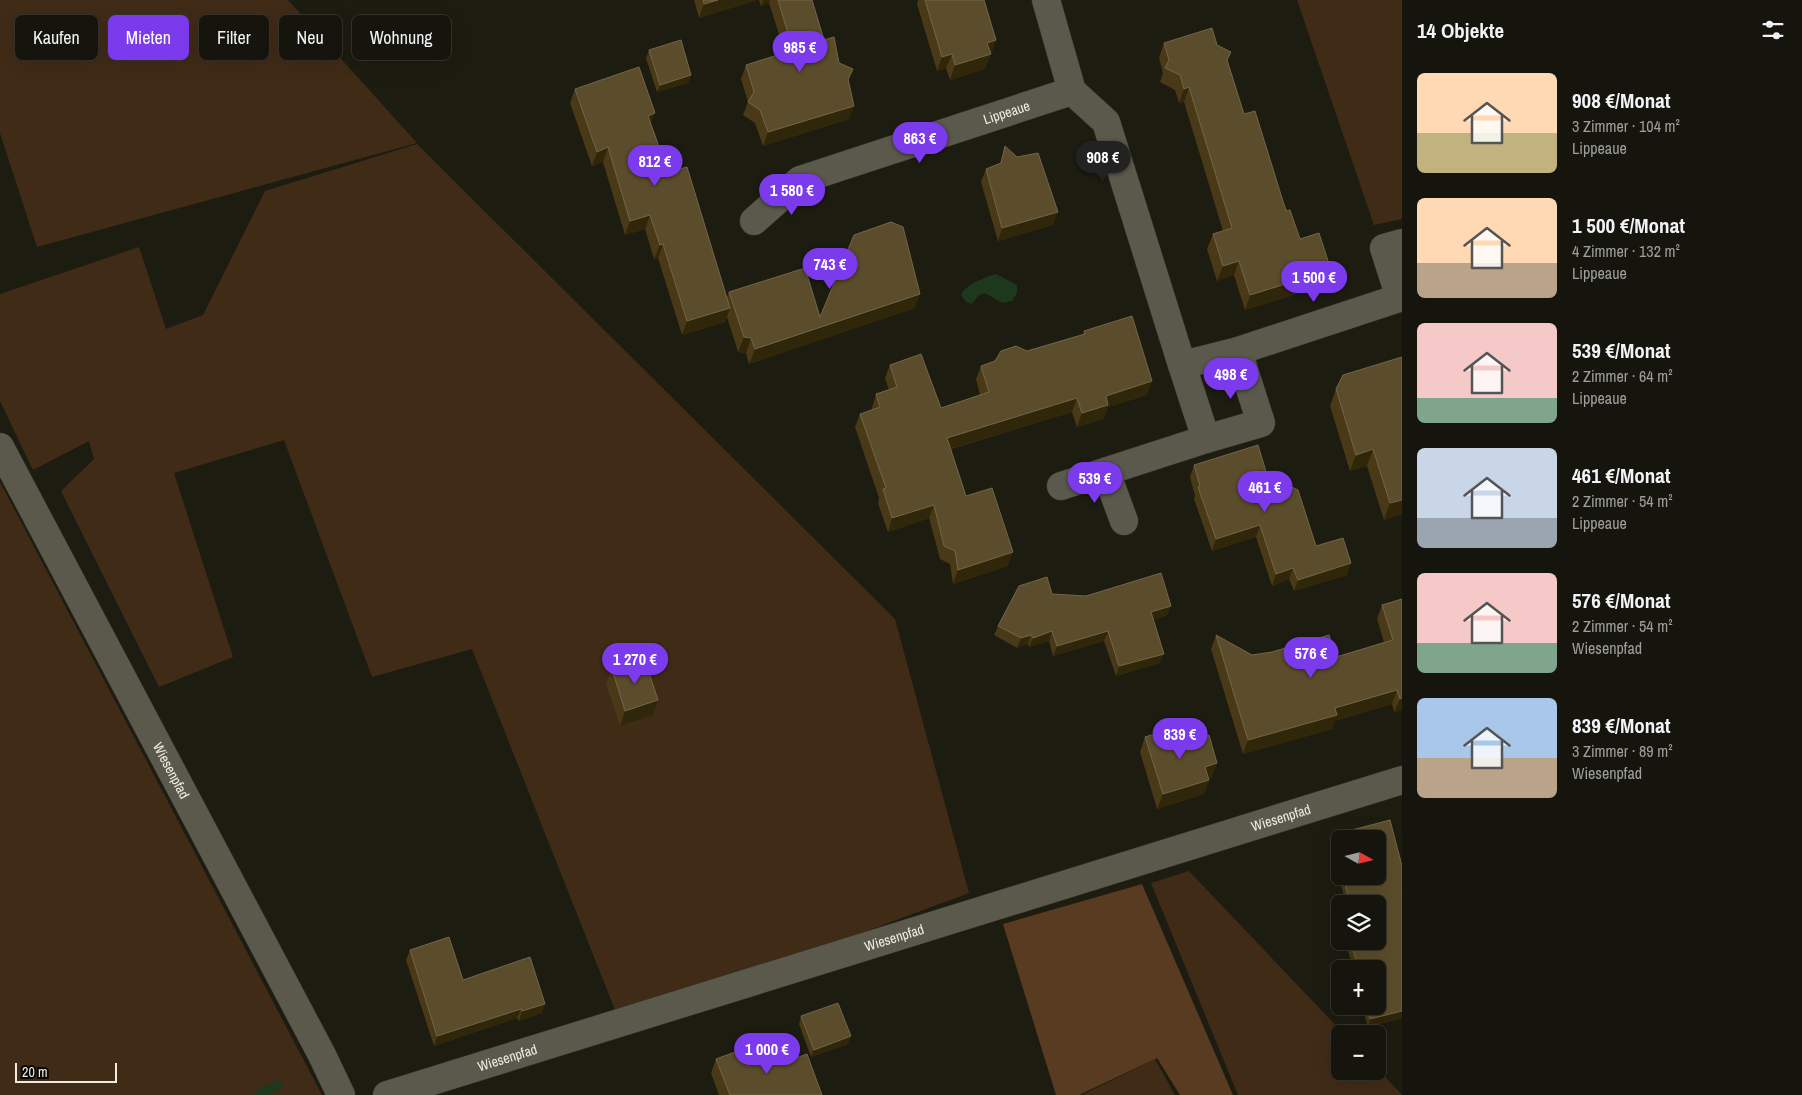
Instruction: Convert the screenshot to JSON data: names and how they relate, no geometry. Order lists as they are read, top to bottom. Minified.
{"streets":{"street":["Lippeaue","Wiesenpfad"]},"scale_bar":"20 m","north":"right","page":{"heading":"14 Objekte","chip":["Kaufen","Mieten","Filter","Neu","Wohnung"],"price":["985 €","863 €","908 €","812 €","1 580 €","743 €","1 500 €","498 €","539 €","461 €","576 €","1 270 €","839 €","1 000 €"],"list":[{"name":"908 €/Monat","note":"3 Zimmer · 104 m² · Lippeaue"},{"name":"1 500 €/Monat","note":"4 Zimmer · 132 m² · Lippeaue"},{"name":"539 €/Monat","note":"2 Zimmer · 64 m² · Lippeaue"},{"name":"461 €/Monat","note":"2 Zimmer · 54 m² · Lippeaue"},{"name":"576 €/Monat","note":"2 Zimmer · 54 m² · Wiesenpfad"},{"name":"839 €/Monat","note":"3 Zimmer · 89 m² · Wiesenpfad"}],"map_buttons":["+","−"],"scale":"20 m"}}
